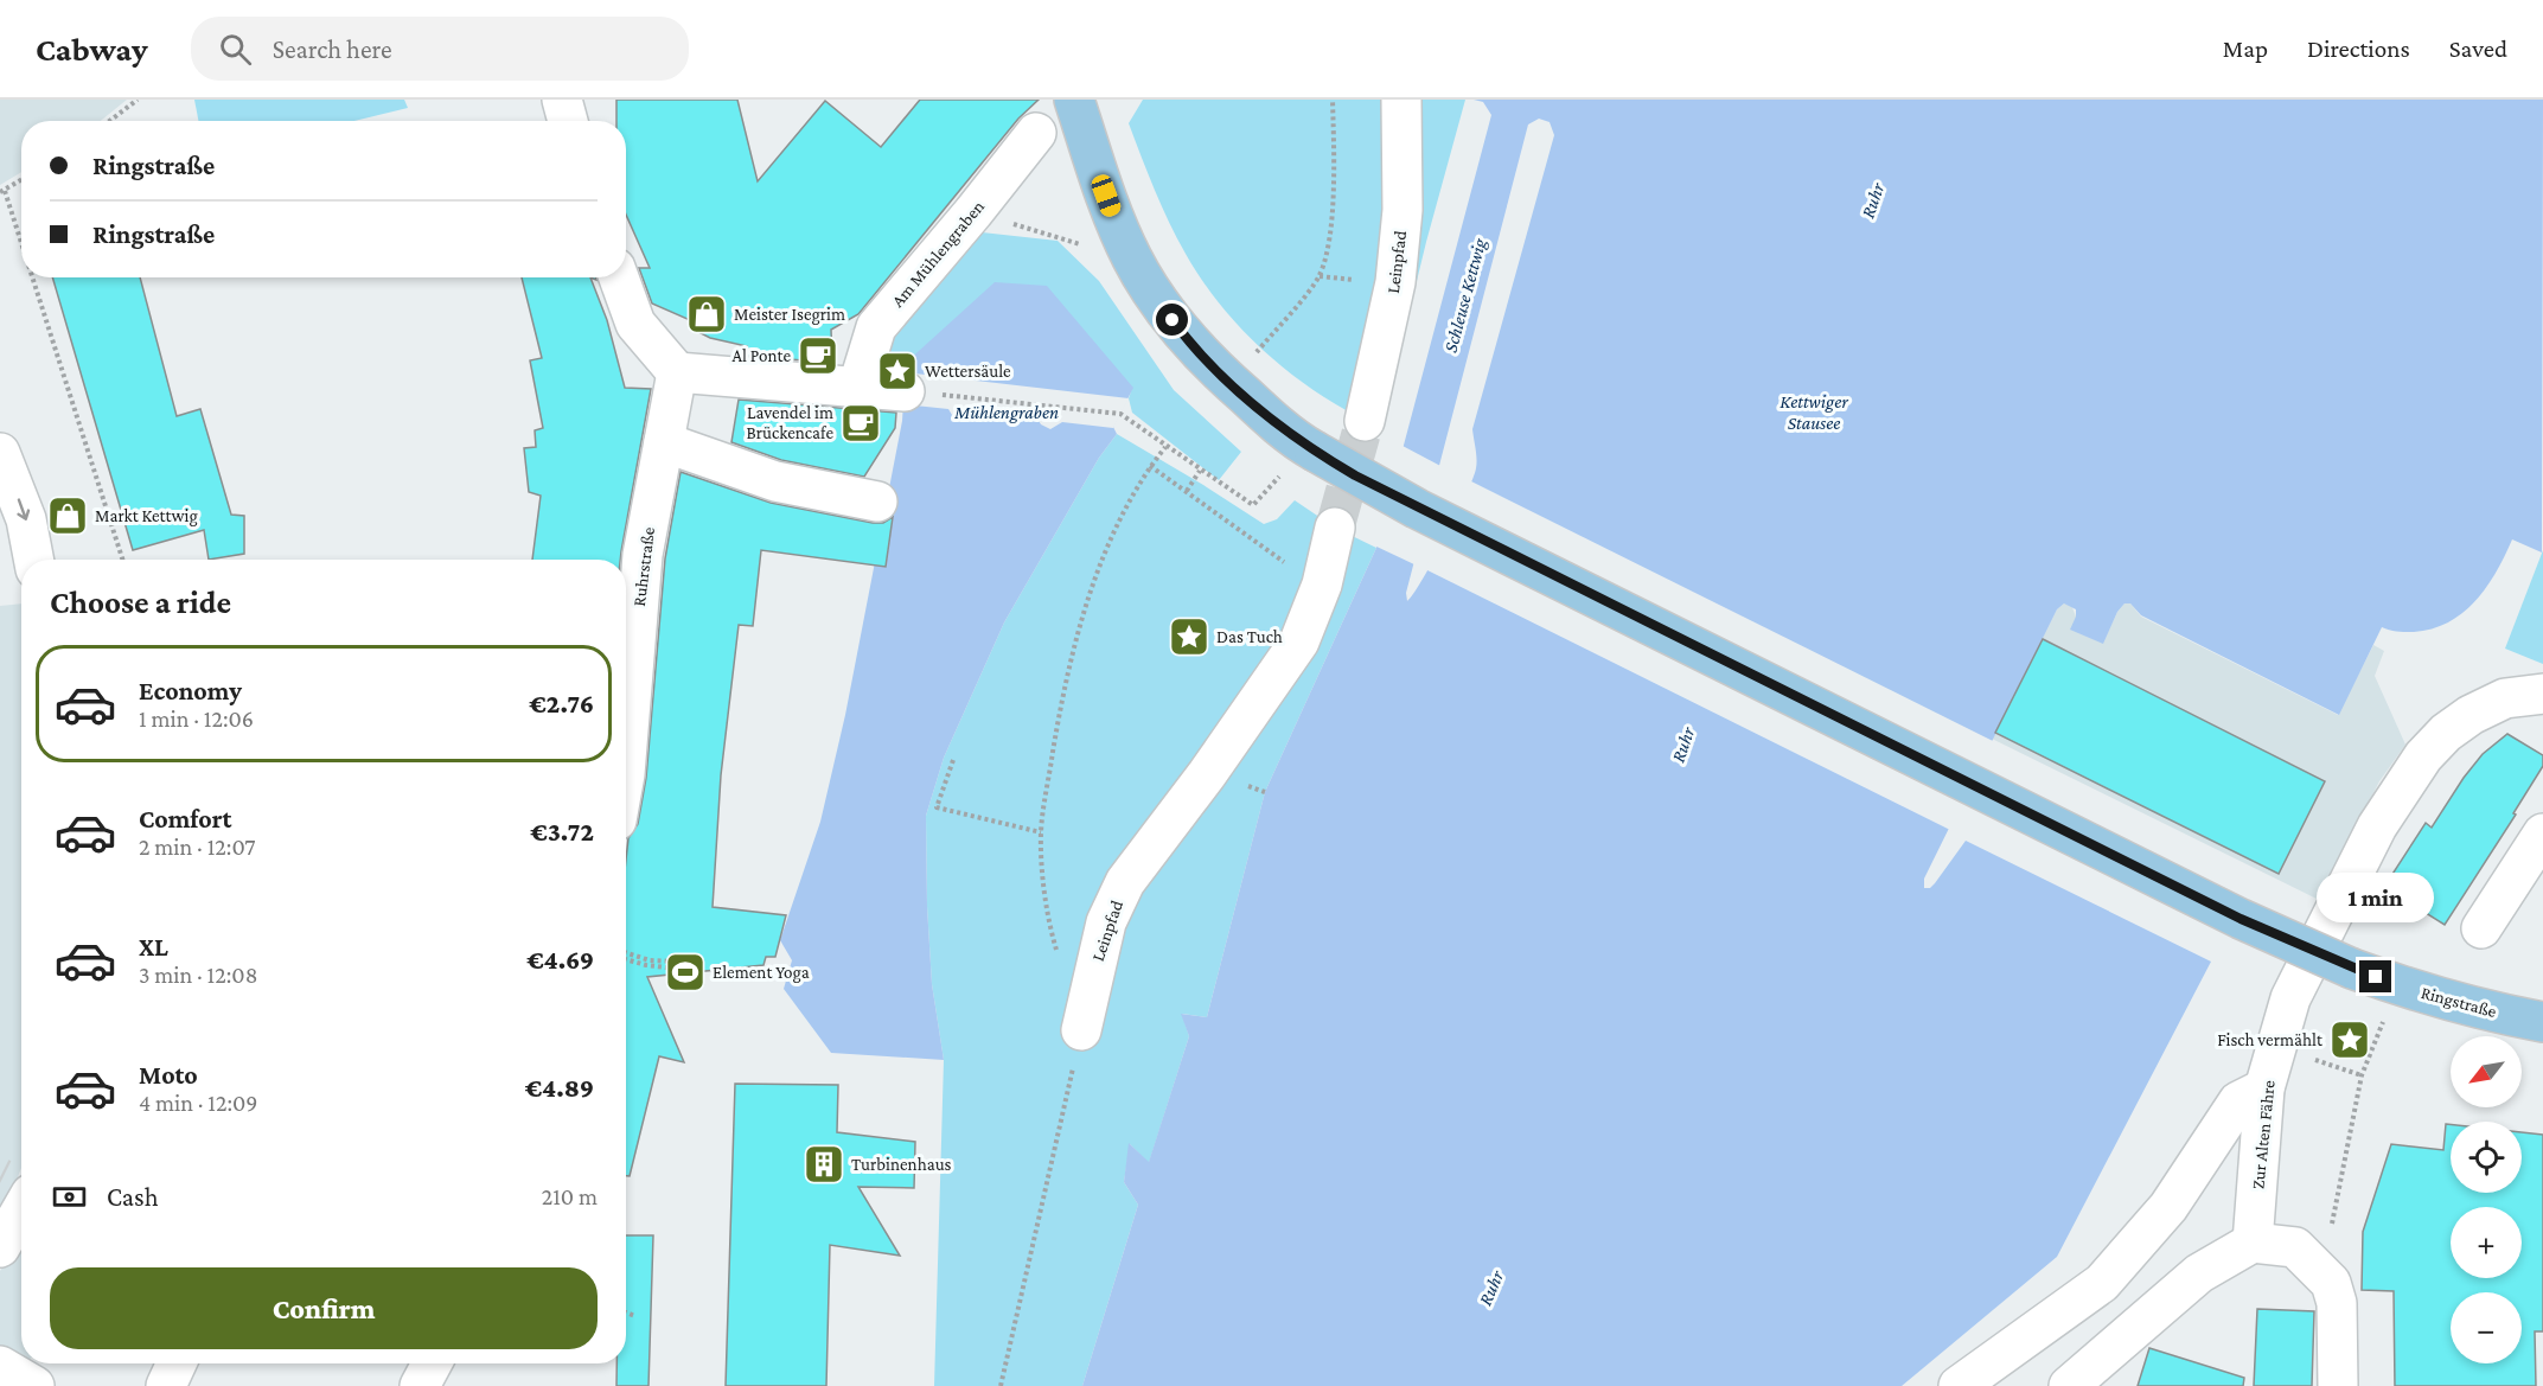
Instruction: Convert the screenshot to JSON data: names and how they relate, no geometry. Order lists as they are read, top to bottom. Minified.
{"streets":{"main road":["Ringstraße"],"street":["Am Mühlengraben","Leinpfad","Ruhrstraße","Zur Alten Fähre"]},"water":["Ruhr","Schleuse Kettwig","Kettwiger Stausee","Mühlengraben"],"places":{"shop":["Meister Isegrim","Markt Kettwig"],"cafe":["Al Ponte","Lavendel im Brückencafe"],"place":["Wettersäule","Das Tuch","Fisch vermählt"],"sports":["Element Yoga"],"building":["Turbinenhaus"]},"north":"bottom left","page":{"header":"Cabway","search":"Search here","nav":["Map","Directions","Saved"],"banner":["Ringstraße","Ringstraße"],"heading":"Choose a ride","list":[{"name":"Economy","note":"1 min · 12:06","value":"€2.76"},{"name":"Comfort","note":"2 min · 12:07","value":"€3.72"},{"name":"XL","note":"3 min · 12:08","value":"€4.69"},{"name":"Moto","note":"4 min · 12:09","value":"€4.89"}],"bubble":"1 min","map_buttons":["+","−"],"pay":["Cash","210 m"],"buttons":"Confirm"}}
